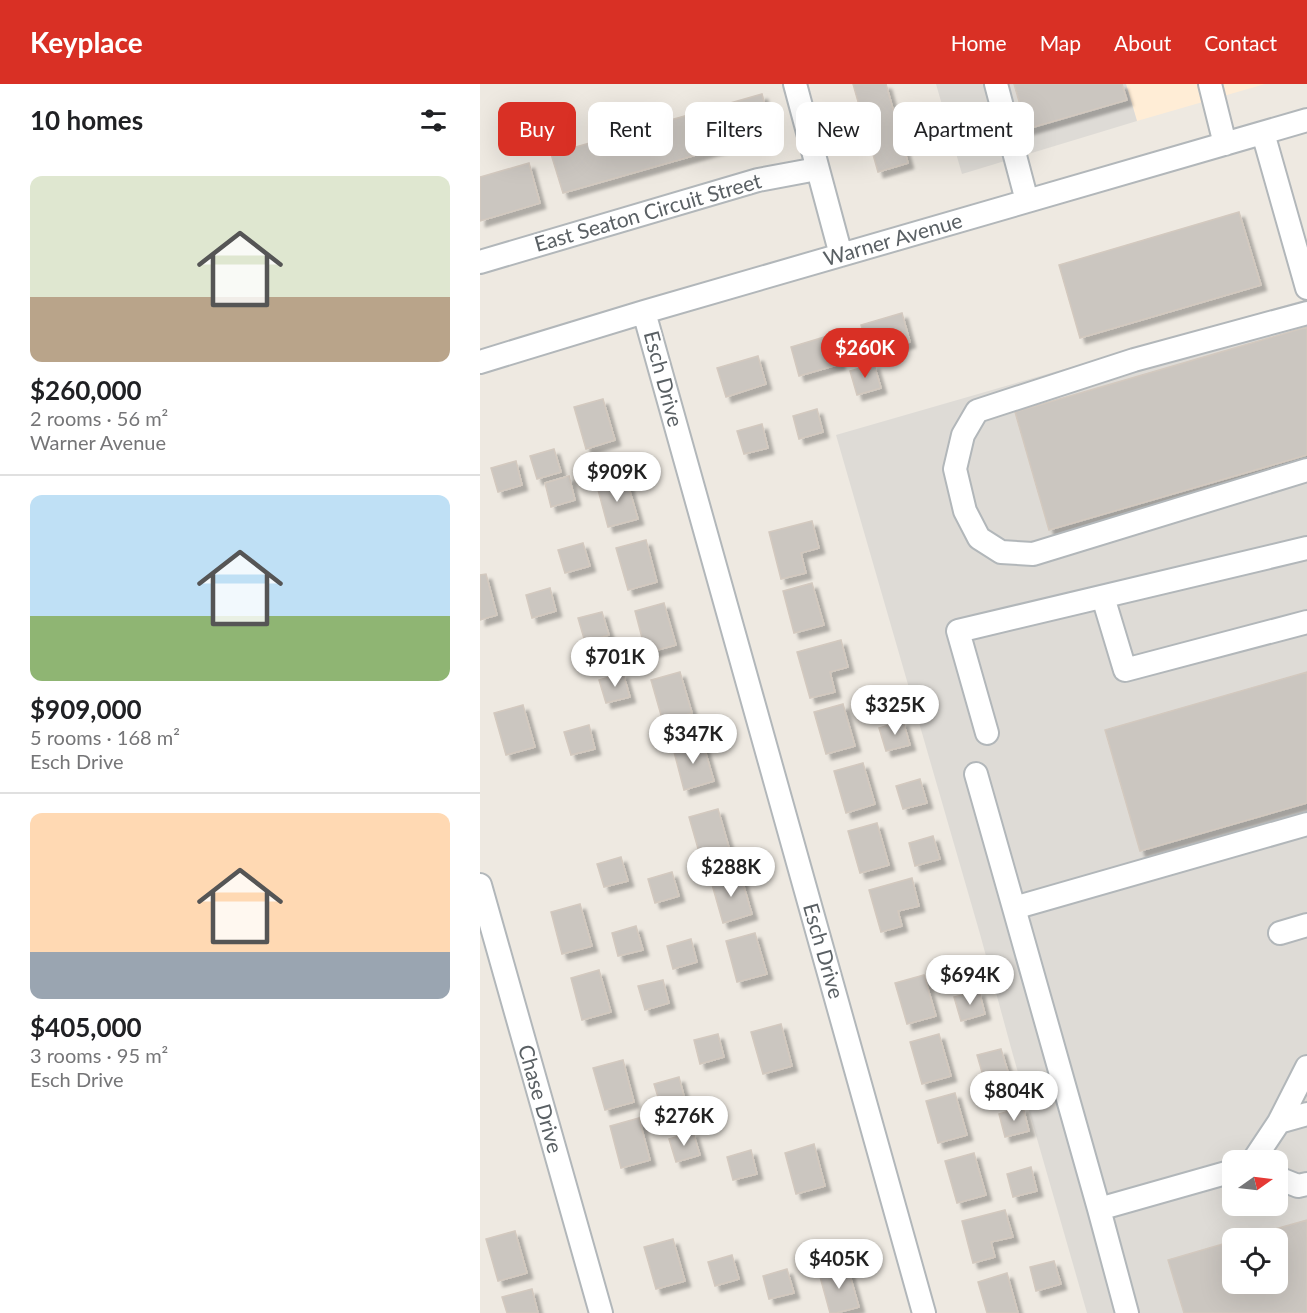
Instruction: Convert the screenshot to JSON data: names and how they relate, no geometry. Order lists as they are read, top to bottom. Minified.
{"streets":{"street":["East Seaton Circuit Street","Warner Avenue","Esch Drive","Chase Drive"]},"crossings":[["Warner Avenue","Esch Drive"]],"north":"right","page":{"header":"Keyplace","nav":["Home","Map","About","Contact"],"heading":"10 homes","chip":["Buy","Rent","Filters","New","Apartment"],"list":[{"name":"$260,000","note":"2 rooms · 56 m² · Warner Avenue"},{"name":"$909,000","note":"5 rooms · 168 m² · Esch Drive"},{"name":"$405,000","note":"3 rooms · 95 m² · Esch Drive"}],"price":["$260K","$909K","$701K","$325K","$347K","$288K","$694K","$804K","$276K","$405K"]}}
